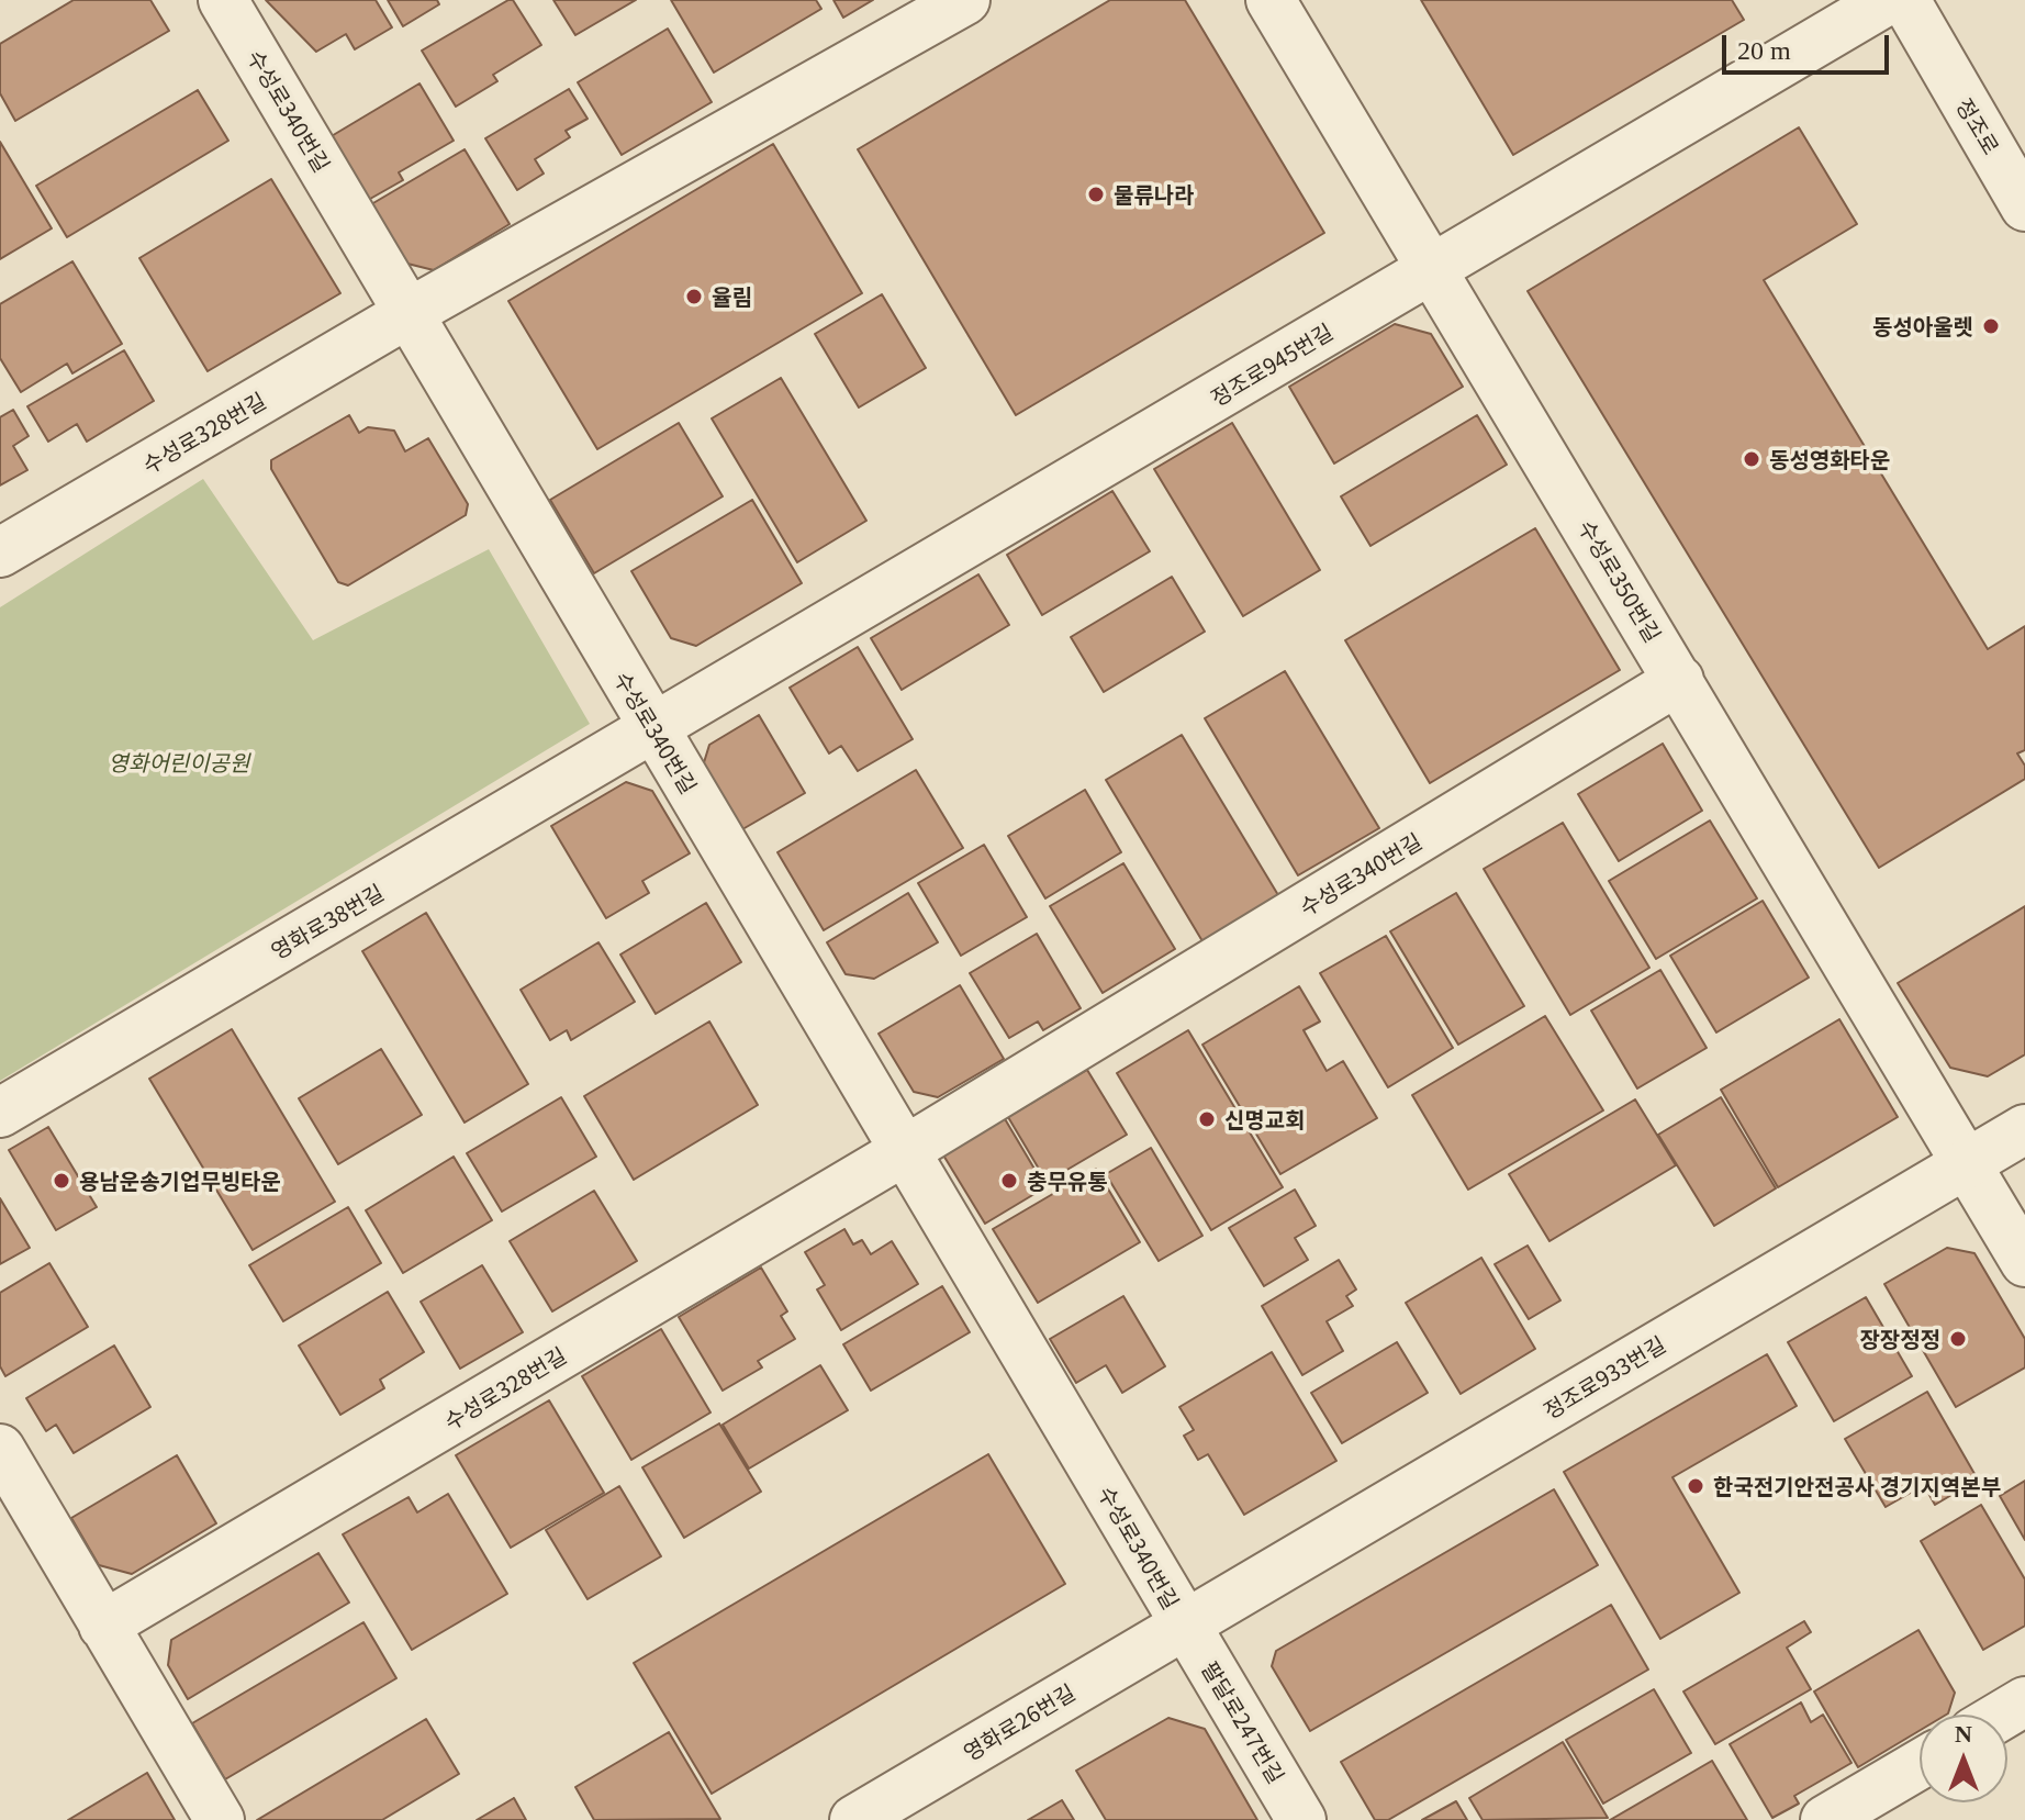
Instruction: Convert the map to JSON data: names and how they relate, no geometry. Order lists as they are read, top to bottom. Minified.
{"streets":{"street":["수성로340번길","정조로","정조로945번길","수성로328번길","수성로350번길","영화로38번길","정조로933번길","영화로26번길","팔달로247번길"]},"crossings":[["수성로340번길","정조로945번길"],["수성로340번길","수성로328번길"],["수성로340번길","수성로350번길"],["수성로340번길","영화로38번길"],["수성로340번길","정조로933번길"],["수성로340번길","영화로26번길"],["수성로340번길","팔달로247번길"],["정조로945번길","수성로350번길"],["정조로945번길","영화로38번길"],["수성로350번길","정조로933번길"],["정조로933번길","영화로26번길"],["정조로933번길","팔달로247번길"],["영화로26번길","팔달로247번길"]],"parks":["영화어린이공원"],"places":["물류나라","율림","동성아울렛","동성영화타운","신명교회","용남운송기업무빙타운","충무유통","장장정정","한국전기안전공사 경기지역본부"],"scale_bar":"20 m","north":"top"}
